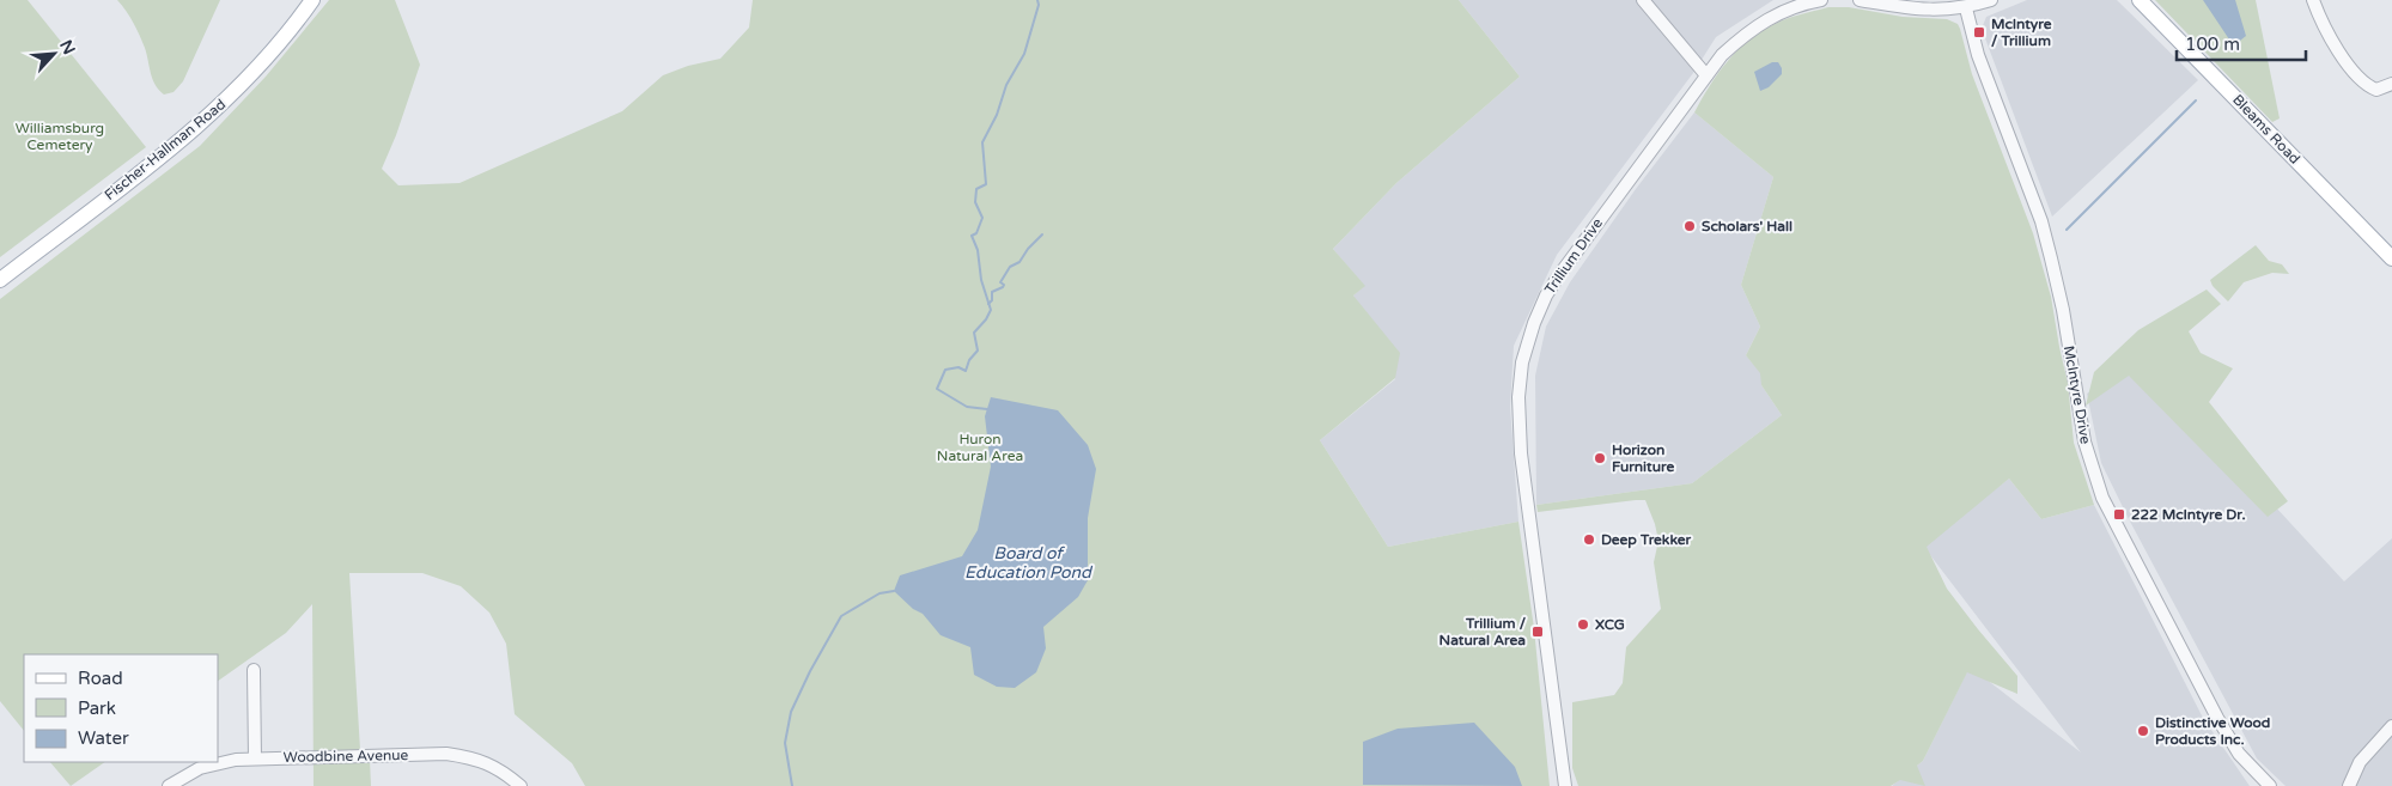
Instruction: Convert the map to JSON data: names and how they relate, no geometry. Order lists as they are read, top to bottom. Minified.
{"streets":{"main road":["Bleams Road","Fischer-Hallman Road"],"street":["Trillium Drive","McIntyre Drive","Woodbine Avenue"]},"water":["Board of Education Pond"],"parks":["Williamsburg Cemetery","Huron Natural Area"],"places":{"transit":["McIntyre / Trillium","222 McIntyre Dr.","Trillium / Natural Area"],"other":["Scholars' Hall","Horizon Furniture","Deep Trekker","XCG","Distinctive Wood Products Inc."]},"legend":["Road","Park","Water"],"scale_bar":"100 m","north":"top right"}
